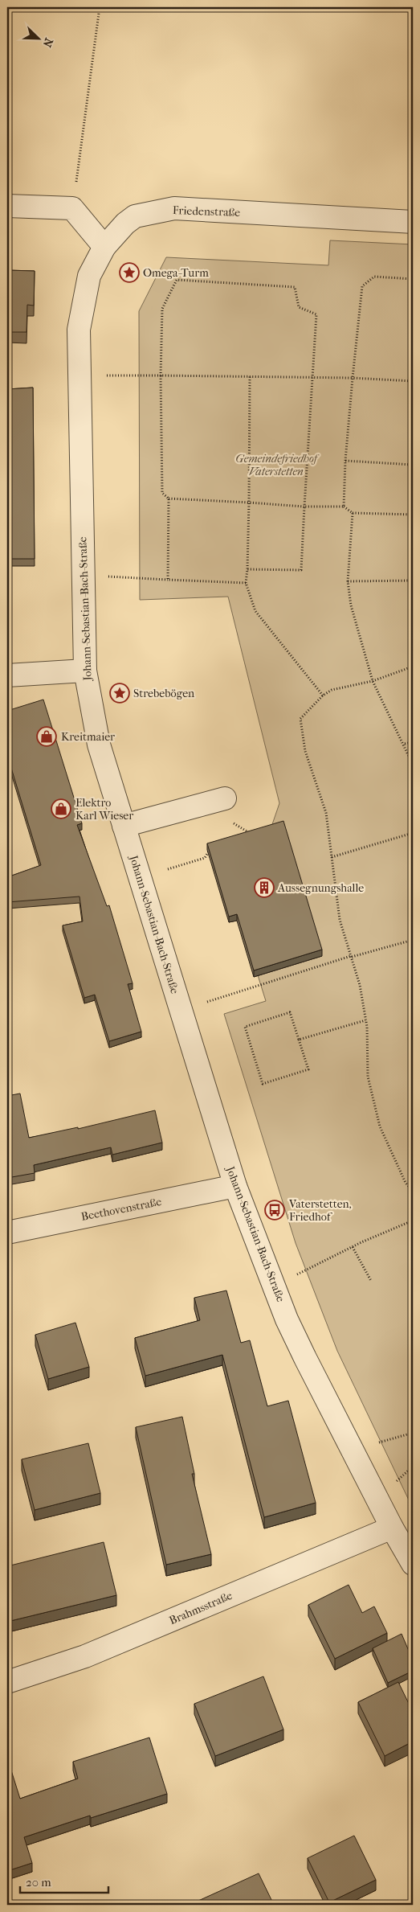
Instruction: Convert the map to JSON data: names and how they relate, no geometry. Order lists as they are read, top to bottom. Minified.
{"streets":{"street":["Friedenstraße","Johann-Sebastian-Bach-Straße","Beethovenstraße","Brahmsstraße"]},"crossings":[["Friedenstraße","Johann-Sebastian-Bach-Straße"],["Johann-Sebastian-Bach-Straße","Beethovenstraße"],["Johann-Sebastian-Bach-Straße","Brahmsstraße"]],"parks":["Gemeindefriedhof Vaterstetten"],"places":{"place":["Omega-Turm","Strebebögen"],"shop":["Kreitmaier","Elektro Karl Wieser"],"building":["Aussegnungshalle"],"bus stop":["Vaterstetten, Friedhof"]},"scale_bar":"20 m","north":"bottom right"}
